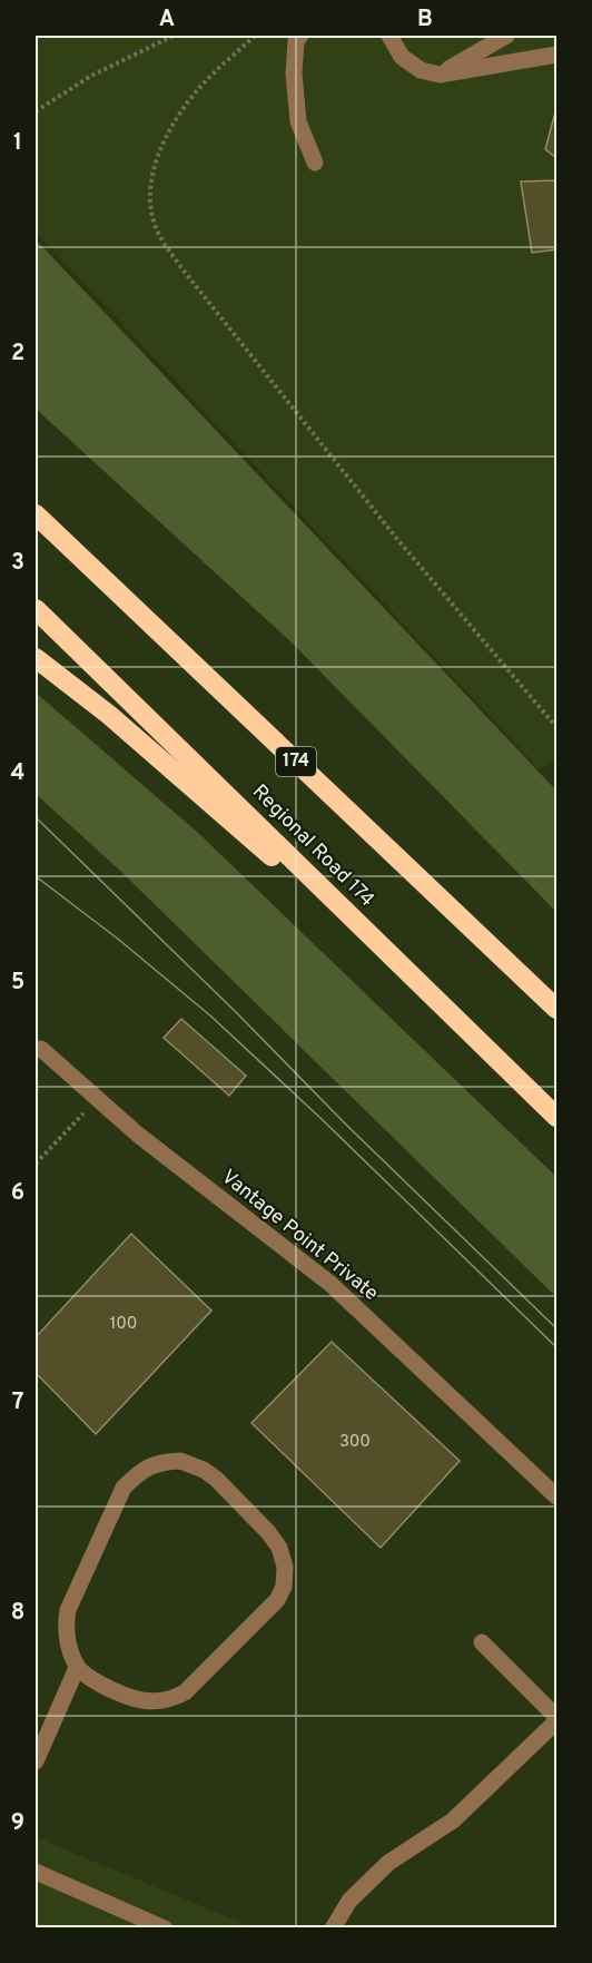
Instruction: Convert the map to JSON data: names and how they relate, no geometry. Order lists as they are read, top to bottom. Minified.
{"streets":{"highway":["174","Regional Road 174"],"street":["Vantage Point Private"]},"house_numbers":["100","300"],"grid":{"columns":["A","B"],"rows":["1","2","3","4","5","6","7","8","9"]}}
